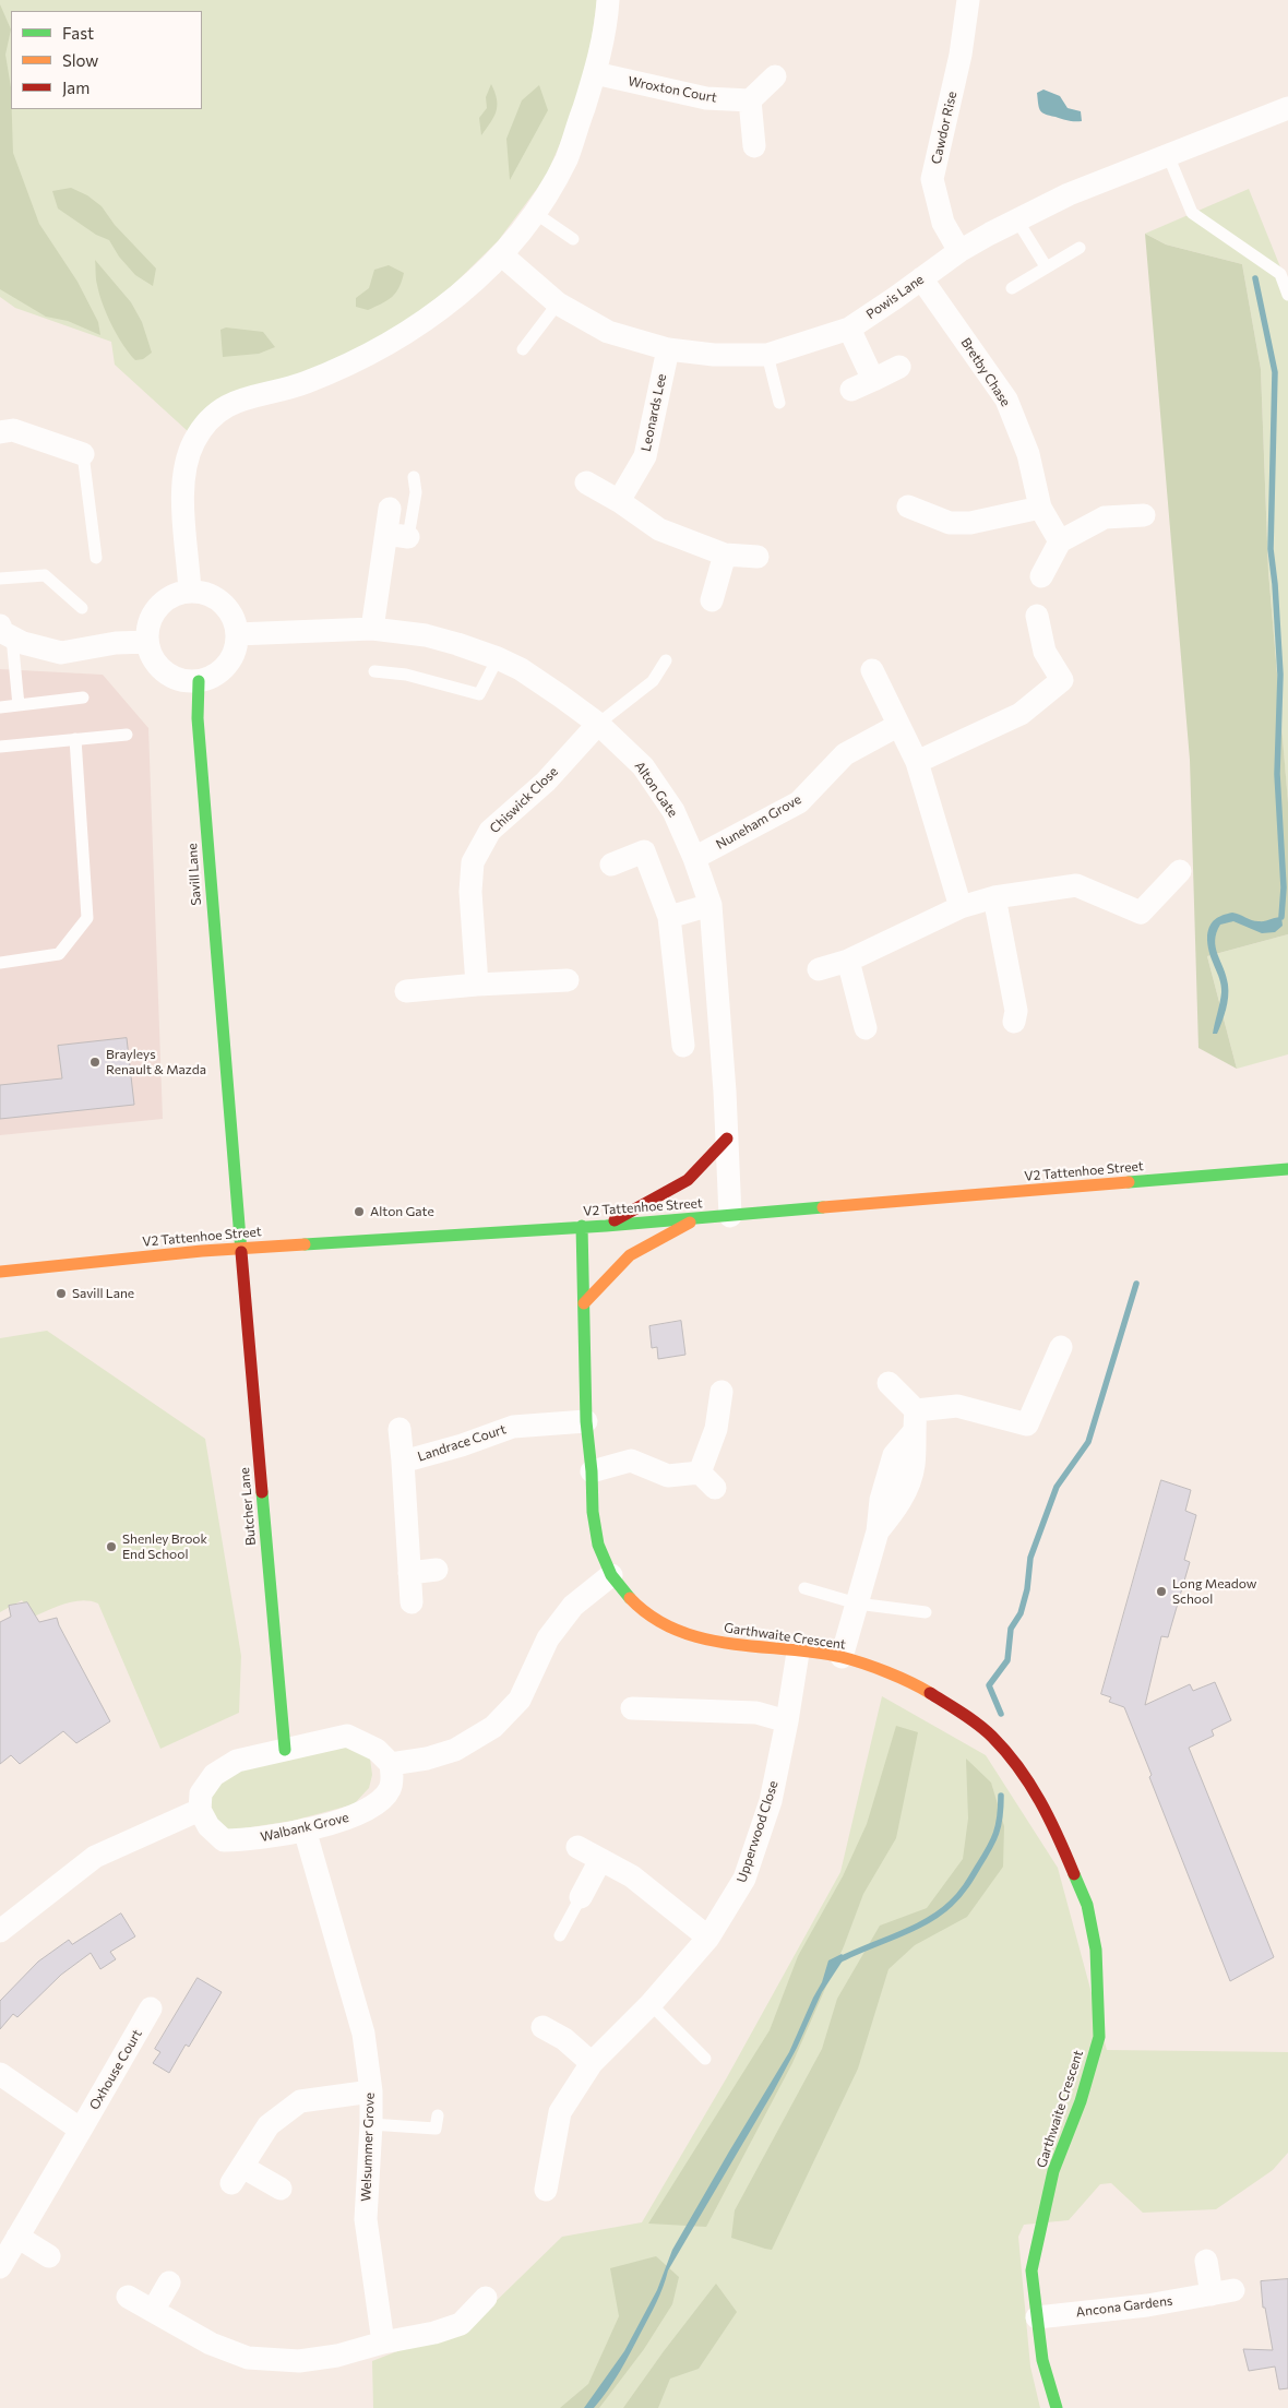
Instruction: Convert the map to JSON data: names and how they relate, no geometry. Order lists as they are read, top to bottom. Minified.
{"streets":{"street":["Wroxton Court","Cawdor Rise","Powis Lane","Bretby Chase","Leonards Lee","Alton Gate","Chiswick Close","Nuneham Grove","Savill Lane","V2 Tattenhoe Street","Landrace Court","Butcher Lane","Garthwaite Crescent","Walbank Grove","Upperwood Close","Oxhouse Court","Welsummer Grove","Ancona Gardens"]},"crossings":[["Cawdor Rise","Powis Lane"],["Powis Lane","Bretby Chase"],["Powis Lane","Leonards Lee"],["Alton Gate","Chiswick Close"],["Alton Gate","Nuneham Grove"],["Alton Gate","Savill Lane"],["Alton Gate","V2 Tattenhoe Street"],["Savill Lane","Butcher Lane"],["V2 Tattenhoe Street","Garthwaite Crescent"],["Landrace Court","Garthwaite Crescent"],["Garthwaite Crescent","Upperwood Close"],["Garthwaite Crescent","Ancona Gardens"],["Walbank Grove","Welsummer Grove"]],"places":["Brayleys Renault & Mazda","Alton Gate","Savill Lane","Shenley Brook End School","Long Meadow School"],"legend":["Fast","Slow","Jam"]}
